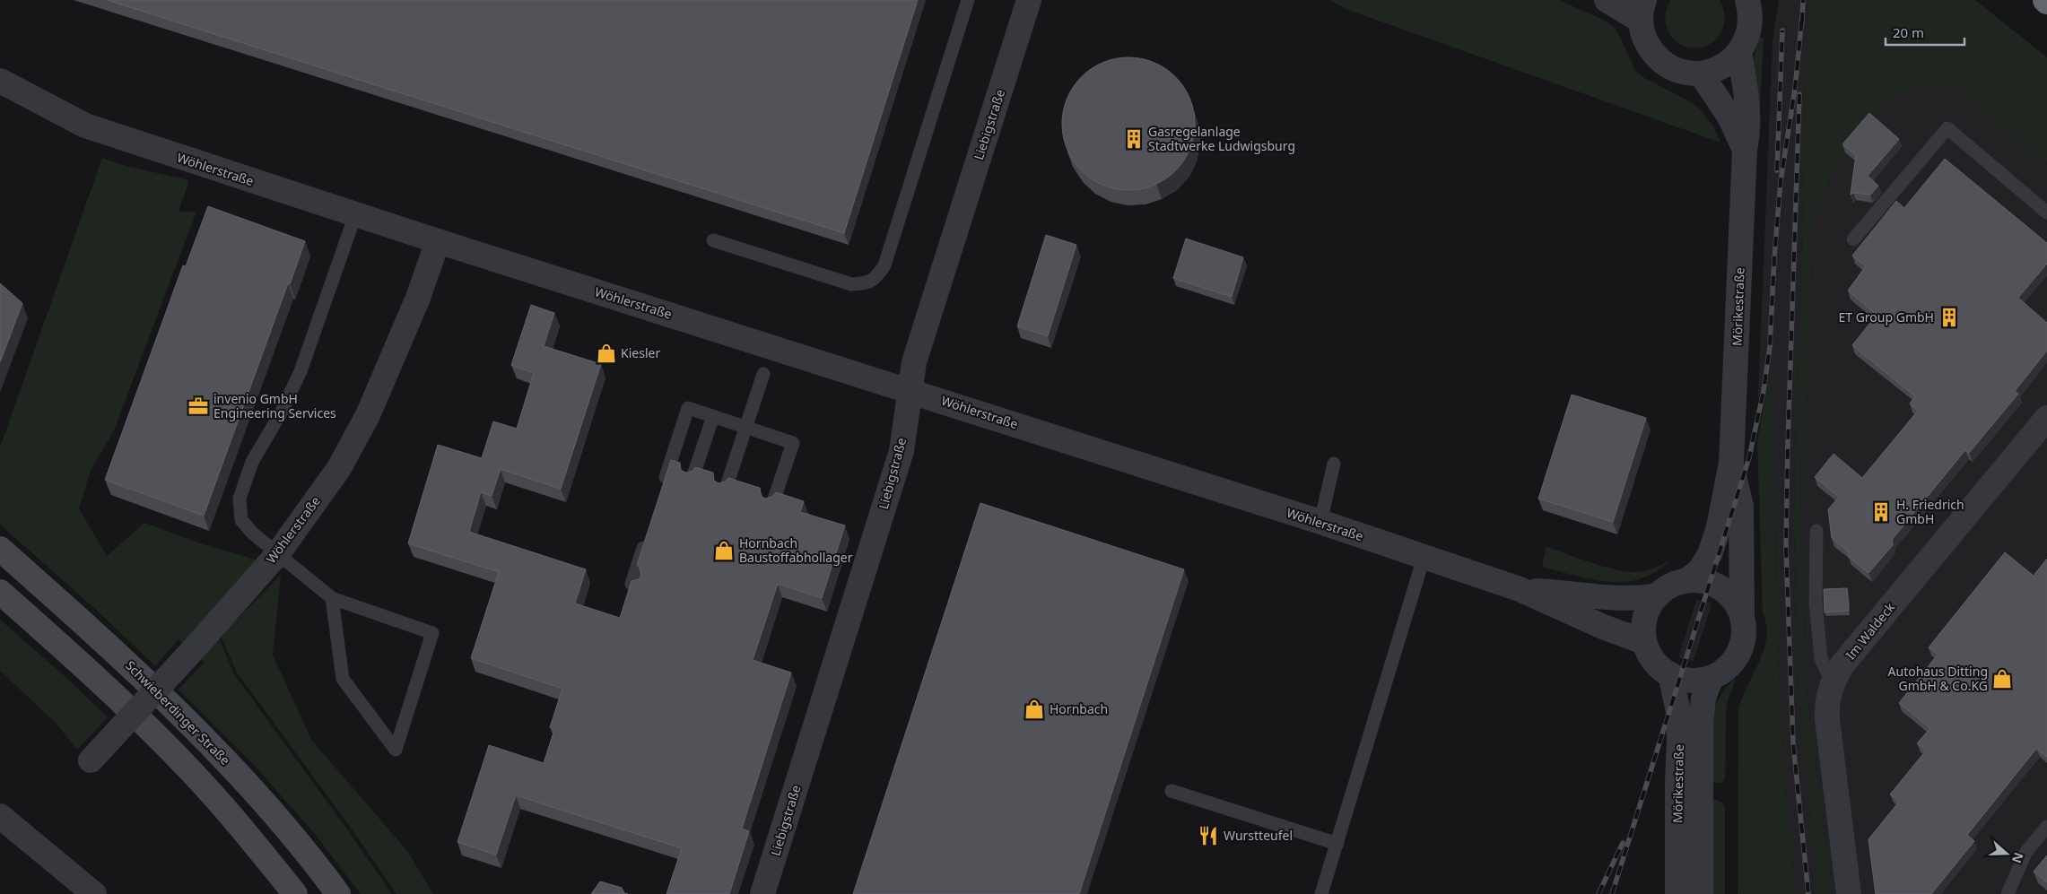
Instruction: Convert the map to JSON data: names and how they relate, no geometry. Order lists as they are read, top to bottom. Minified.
{"streets":{"main road":["Schwieberdinger Straße"],"street":["Liebigstraße","Wöhlerstraße","Mörikestraße","Im Waldeck"]},"crossings":[["Liebigstraße","Wöhlerstraße"],["Wöhlerstraße","Mörikestraße"]],"places":{"building":["Gasregelanlage Stadtwerke Ludwigsburg","ET Group GmbH","H. Friedrich GmbH"],"shop":["Kiesler","Hornbach Baustoffabhollager","Autohaus Ditting GmbH & Co.KG","Hornbach"],"office":["invenio GmbH Engineering Services"],"restaurant":["Wurstteufel"]},"scale_bar":"20 m","north":"right"}
